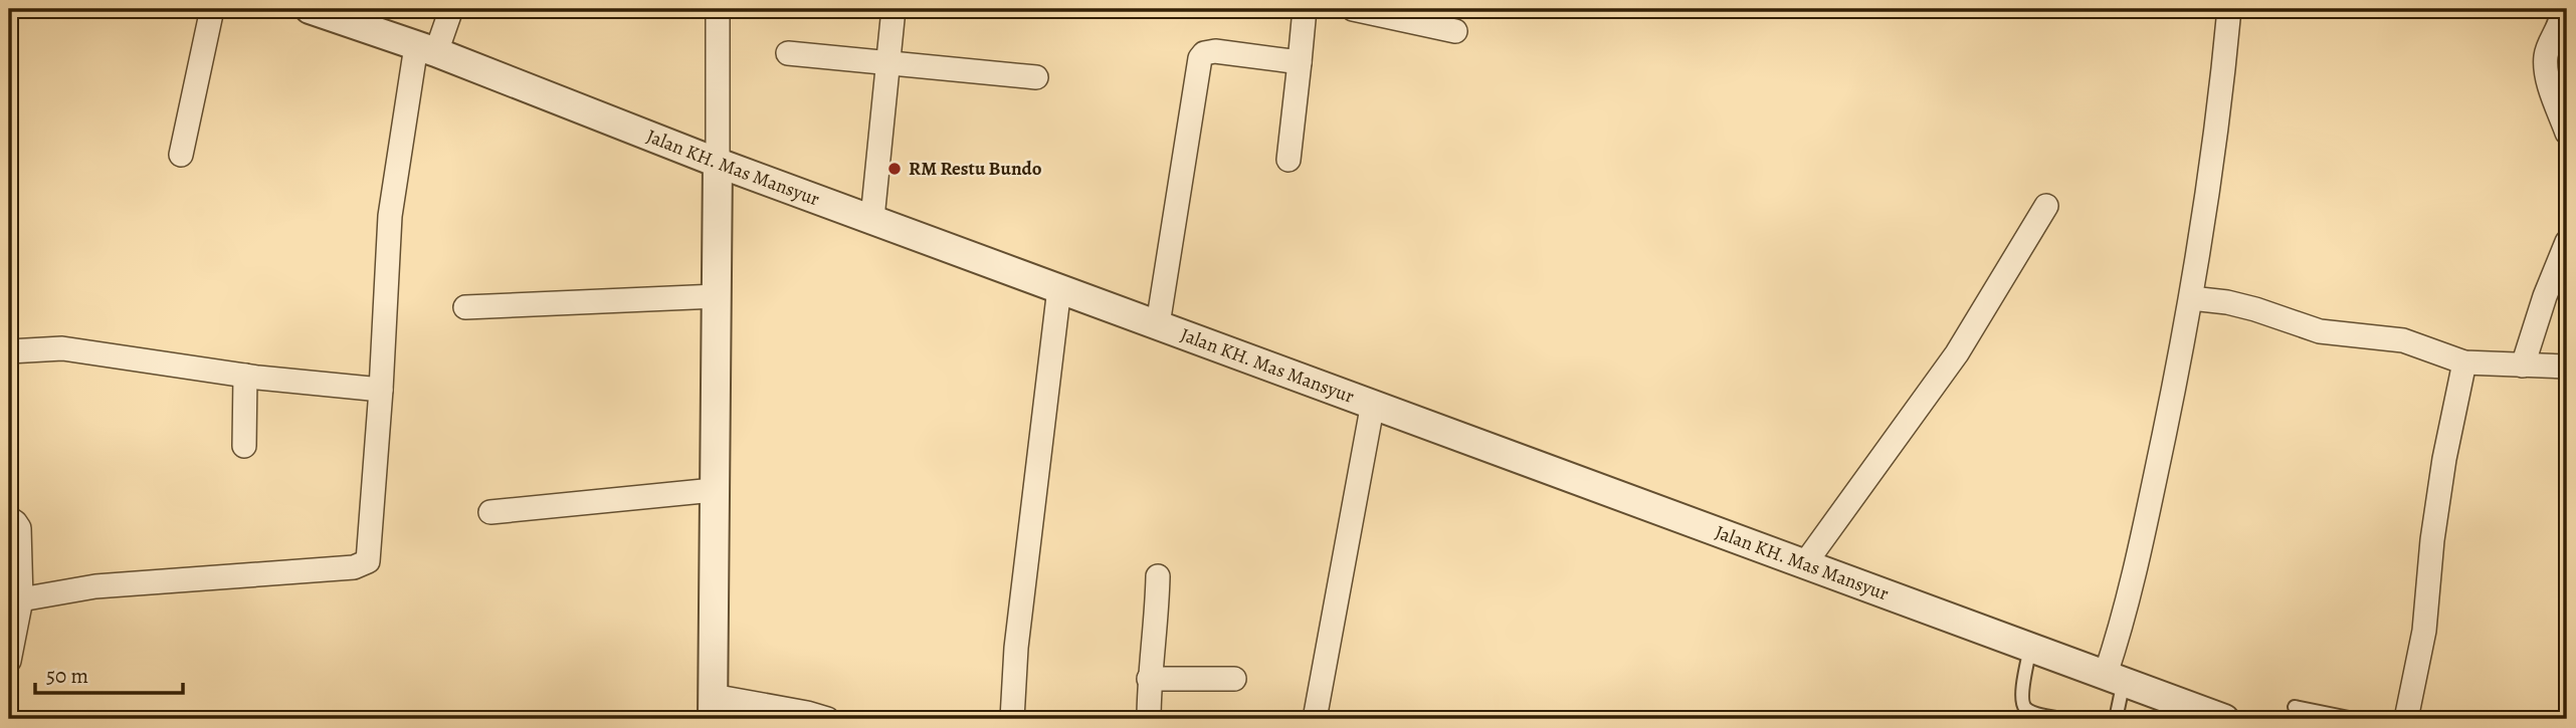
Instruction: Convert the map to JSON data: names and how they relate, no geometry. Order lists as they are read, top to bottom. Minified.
{"streets":{"street":["Jalan KH. Mas Mansyur"]},"places":["RM Restu Bundo"],"scale_bar":"50 m"}
